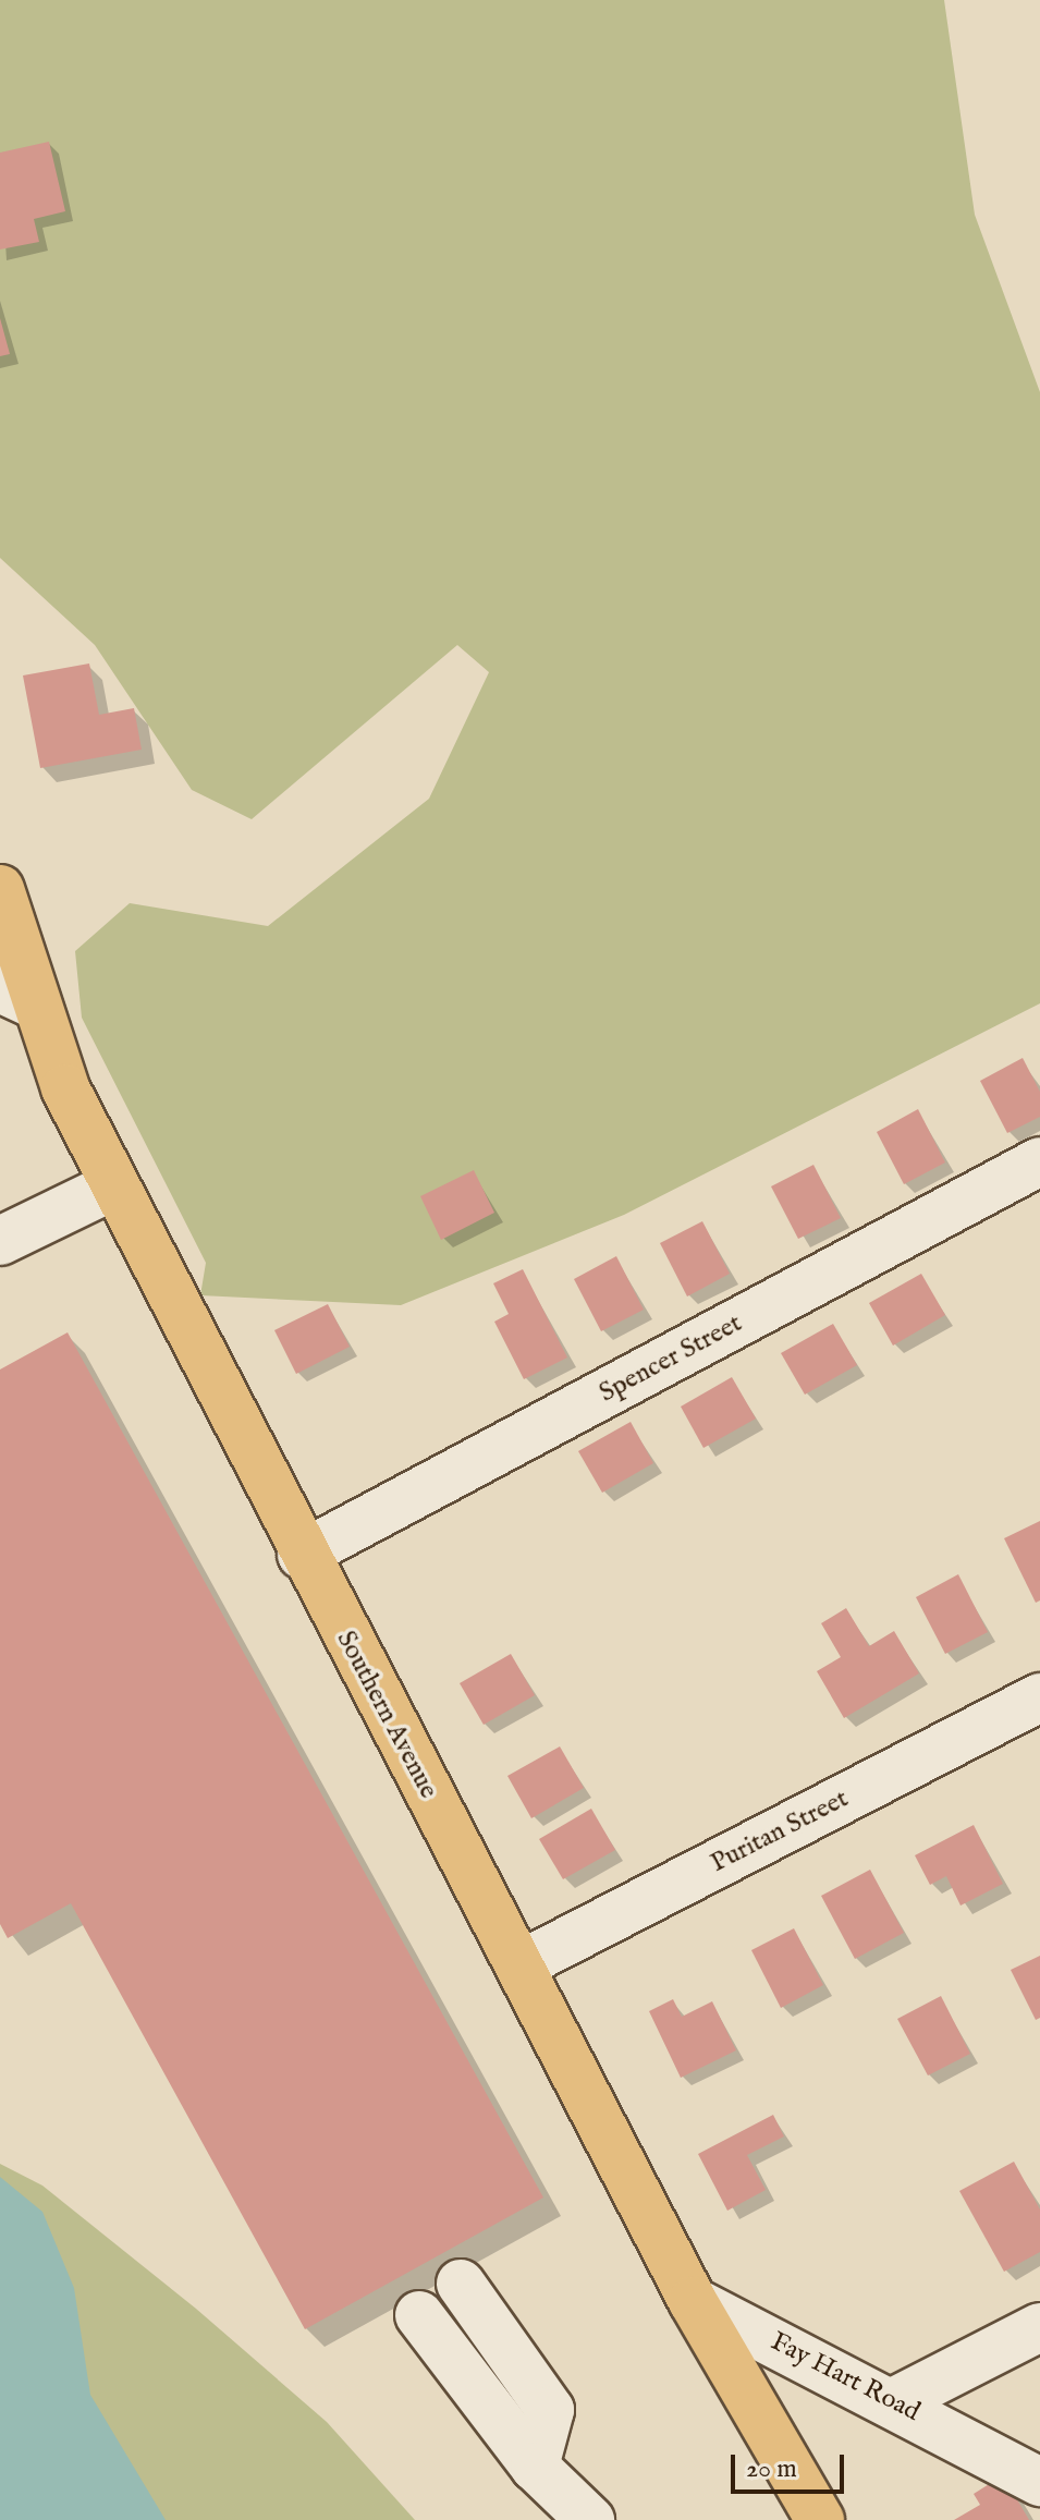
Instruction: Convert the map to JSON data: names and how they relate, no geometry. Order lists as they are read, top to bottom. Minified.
{"streets":{"main road":["Southern Avenue"],"street":["Spencer Street","Puritan Street","Fay Hart Road"]},"crossings":[["Spencer Street","Southern Avenue"],["Southern Avenue","Puritan Street"],["Southern Avenue","Fay Hart Road"]],"scale_bar":"20 m"}
